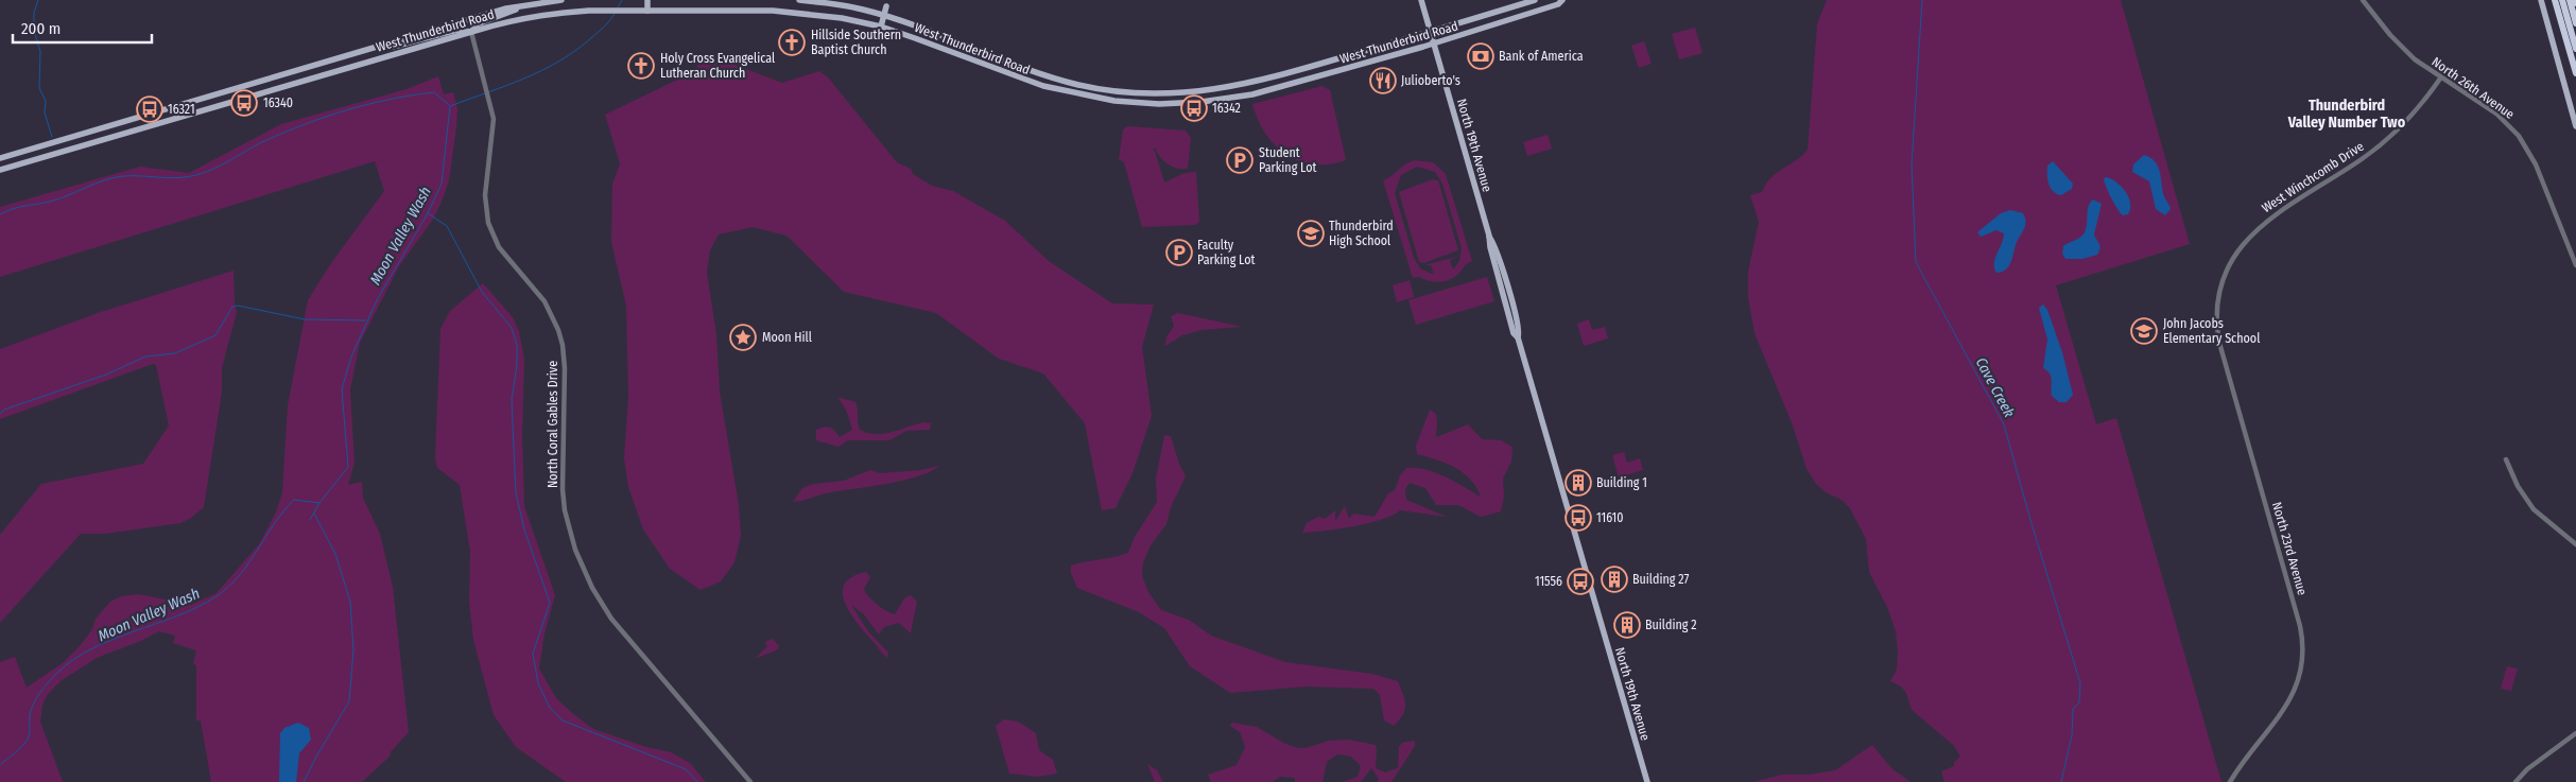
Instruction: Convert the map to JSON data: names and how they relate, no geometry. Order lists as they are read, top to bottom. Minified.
{"streets":{"main road":["West Thunderbird Road","North 19th Avenue"],"street":["North 26th Avenue","West Winchcomb Drive","North Coral Gables Drive","North 23rd Avenue"]},"crossings":[["West Thunderbird Road","North 19th Avenue"],["West Thunderbird Road","North Coral Gables Drive"],["North 26th Avenue","West Winchcomb Drive"],["West Winchcomb Drive","North 23rd Avenue"]],"districts":["Thunderbird Valley Number Two"],"water":["Moon Valley Wash","Cave Creek"],"places":{"church":["Hillside Southern Baptist Church","Holy Cross Evangelical Lutheran Church"],"bank":["Bank of America"],"restaurant":["Julioberto's"],"bus stop":["16340","16342","16321","11610","11556"],"parking":["Student Parking Lot","Faculty Parking Lot"],"school or university":["Thunderbird High School","John Jacobs Elementary School"],"place":["Moon Hill"],"building":["Building 1","Building 27","Building 2"]},"scale_bar":"200 m"}
